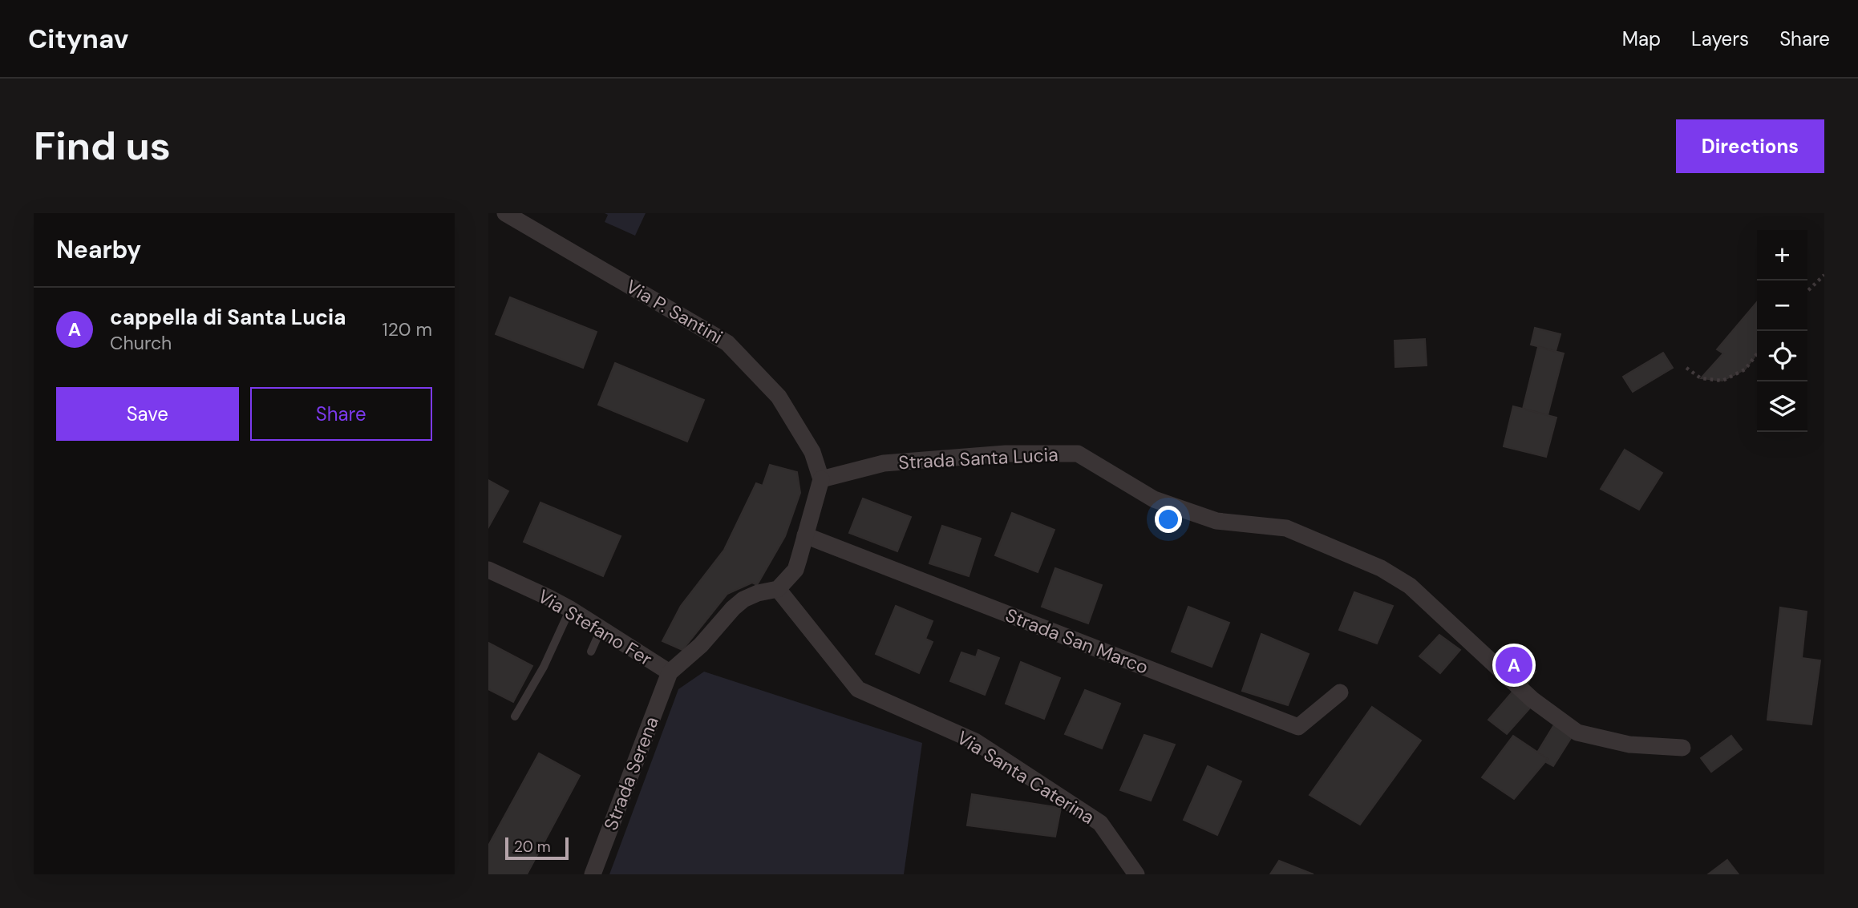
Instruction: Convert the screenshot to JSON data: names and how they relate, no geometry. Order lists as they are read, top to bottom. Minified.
{"streets":{"street":["Via P. Santini","Strada Santa Lucia","Via Stefano Fer","Strada San Marco","Strada Serena","Via Santa Caterina"]},"crossings":[["Via P. Santini","Strada Santa Lucia"],["Via Stefano Fer","Strada Serena"]],"scale_bar":"20 m","page":{"header":"Citynav","nav":["Map","Layers","Share"],"buttons":["Directions",["Save","Share"]],"title":"Find us","heading":"Nearby","map_buttons":["+","−"],"list":[{"mark":"A","name":"cappella di Santa Lucia","note":"Church","value":"120 m"}],"pins":"A","scale":"20 m"}}
